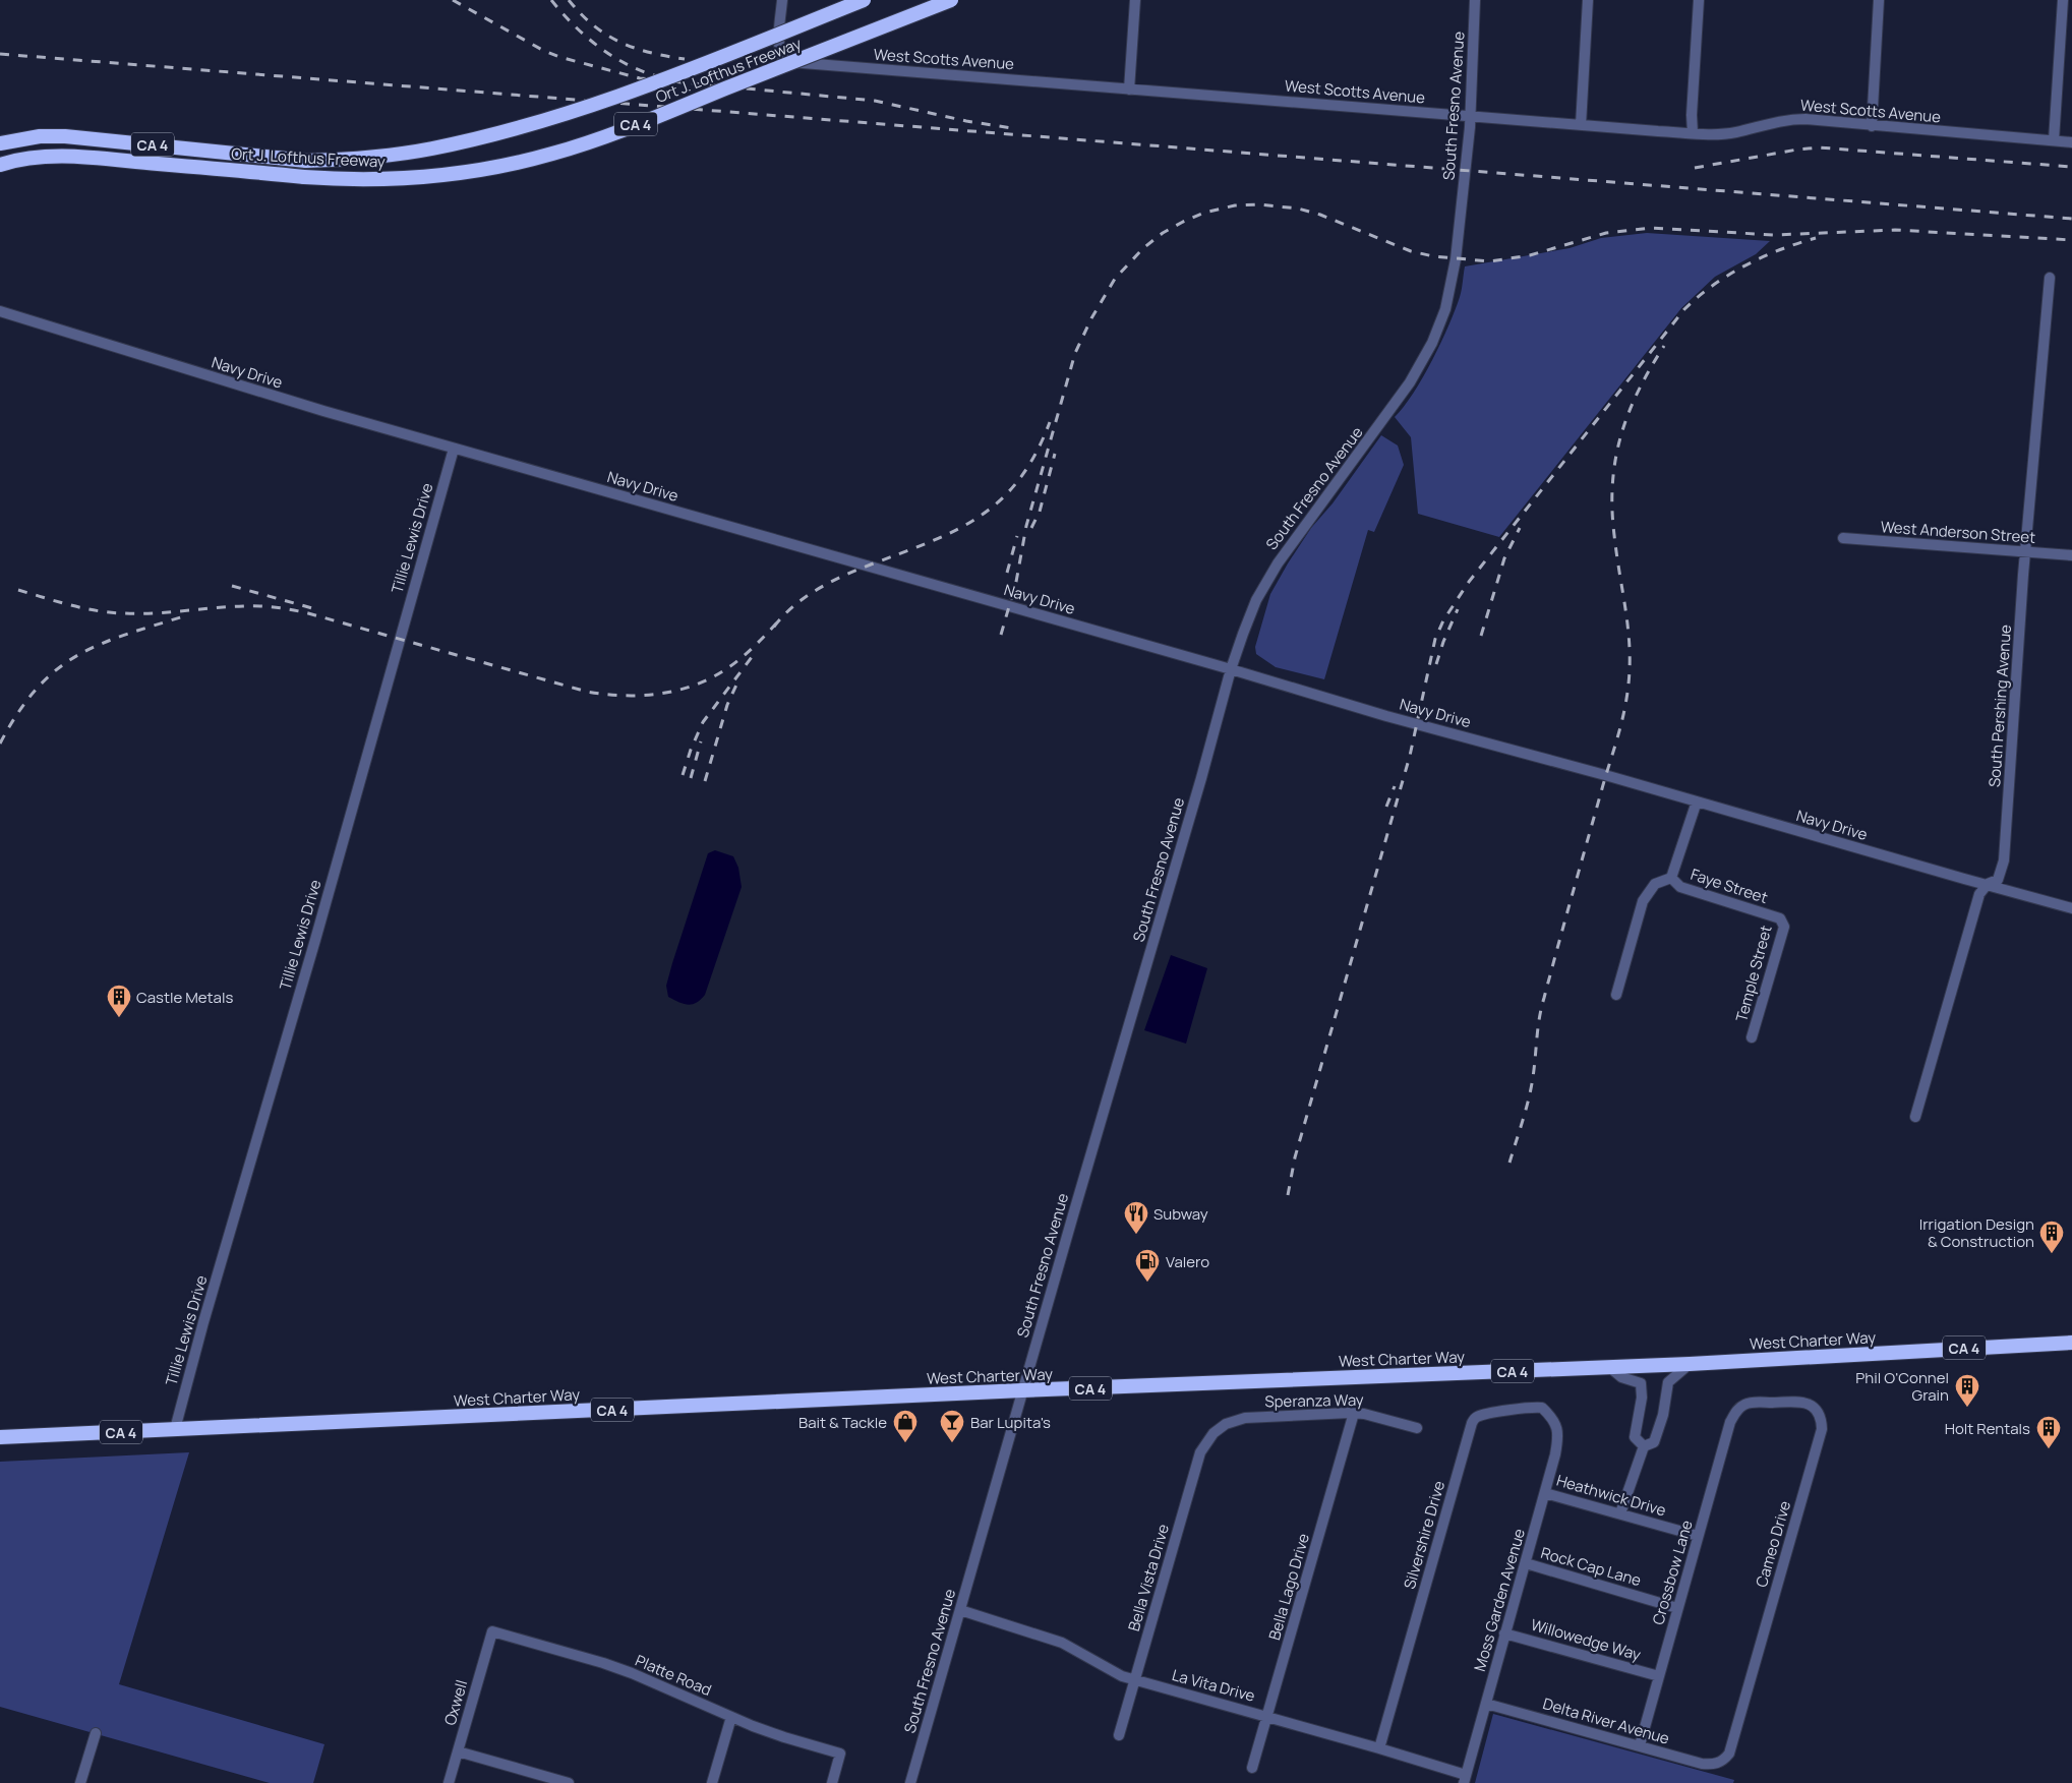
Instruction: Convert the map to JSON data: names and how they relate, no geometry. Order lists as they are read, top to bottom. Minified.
{"streets":{"highway":["Ort J. Lofthus Freeway","CA 4","West Charter Way"],"street":["West Scotts Avenue","South Fresno Avenue","Navy Drive","West Anderson Street","Tillie Lewis Drive","South Pershing Avenue","Faye Street","Temple Street","Speranza Way","Heathwick Drive","Silvershire Drive","Cameo Drive","Rock Cap Lane","Crossbow Lane","Bella Vista Drive","Bella Lago Drive","Moss Garden Avenue","Willowedge Way","Platte Road","La Vita Drive","Oxwell","Delta River Avenue"]},"crossings":[["West Scotts Avenue","South Fresno Avenue"],["South Fresno Avenue","Navy Drive"],["South Fresno Avenue","West Charter Way"],["South Fresno Avenue","La Vita Drive"],["Navy Drive","Tillie Lewis Drive"],["Navy Drive","South Pershing Avenue"],["West Anderson Street","South Pershing Avenue"],["Tillie Lewis Drive","West Charter Way"],["Faye Street","Temple Street"],["Speranza Way","Bella Vista Drive"],["Speranza Way","Bella Lago Drive"],["Heathwick Drive","Crossbow Lane"],["Heathwick Drive","Moss Garden Avenue"],["Silvershire Drive","Moss Garden Avenue"],["Silvershire Drive","La Vita Drive"],["Cameo Drive","Crossbow Lane"],["Cameo Drive","Delta River Avenue"],["Rock Cap Lane","Crossbow Lane"],["Rock Cap Lane","Moss Garden Avenue"],["Crossbow Lane","Willowedge Way"],["Crossbow Lane","Delta River Avenue"],["Bella Vista Drive","La Vita Drive"],["Bella Lago Drive","La Vita Drive"],["Moss Garden Avenue","Willowedge Way"],["Moss Garden Avenue","La Vita Drive"],["Moss Garden Avenue","Delta River Avenue"],["Platte Road","Oxwell"]],"places":{"building":["Castle Metals","Irrigation Design & Construction","Phil O'Connel Grain","Holt Rentals"],"restaurant":["Subway"],"fuel station":["Valero"],"shop":["Bait & Tackle"],"bar":["Bar Lupita's"]}}
